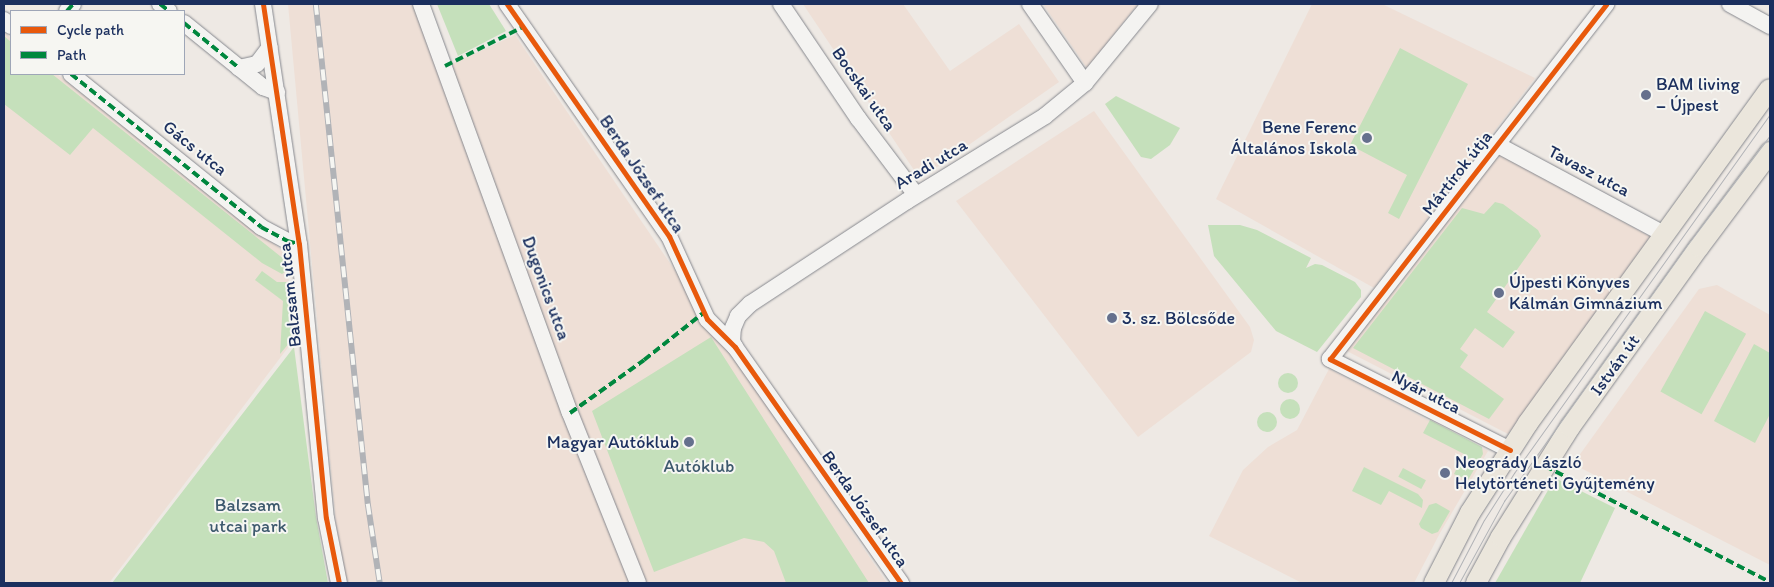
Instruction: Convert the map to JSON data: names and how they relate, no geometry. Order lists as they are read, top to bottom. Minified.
{"streets":{"main road":["István út"],"street":["Bocskai utca","Gács utca","Aradi utca","Tavasz utca","Mártírok útja","Berda József utca","Dugonics utca","Balzsam utca","Nyár utca"]},"crossings":[["Bocskai utca","Aradi utca"],["Gács utca","Balzsam utca"],["Aradi utca","Berda József utca"],["Tavasz utca","Mártírok útja"],["Tavasz utca","István út"],["Mártírok útja","Nyár utca"],["István út","Nyár utca"]],"parks":["Autóklub","Balzsam utcai park"],"places":["BAM living – Újpest","Bene Ferenc Általános Iskola","Újpesti Könyves Kálmán Gimnázium","3. sz. Bölcsőde","Magyar Autóklub","Neogrády László Helytörténeti Gyűjtemény"],"legend":["Cycle path","Path"]}
